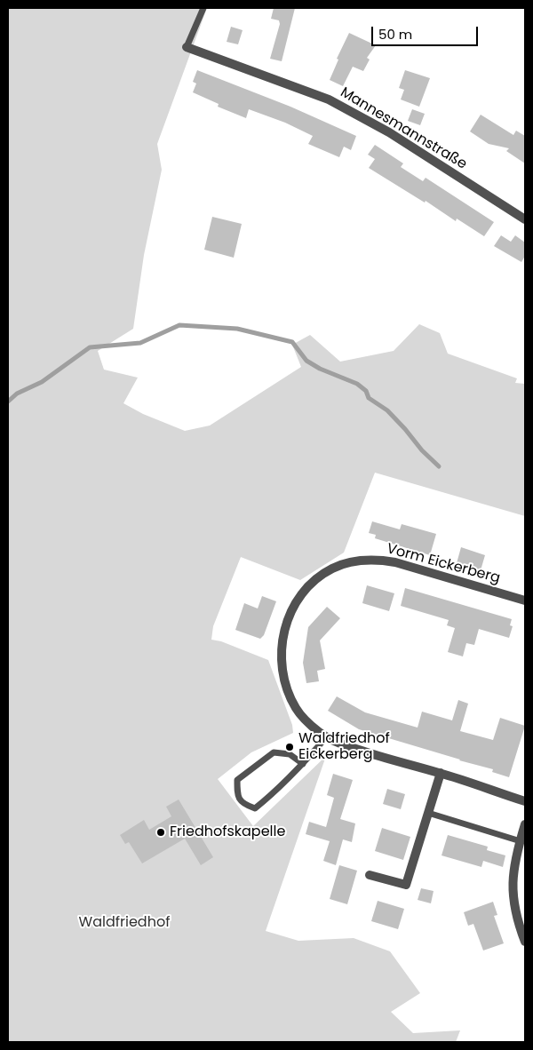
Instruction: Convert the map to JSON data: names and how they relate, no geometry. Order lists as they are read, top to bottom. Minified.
{"streets":{"street":["Mannesmannstraße","Vorm Eickerberg"]},"parks":["Waldfriedhof"],"places":["Waldfriedhof Eickerberg","Friedhofskapelle"],"scale_bar":"50 m"}
